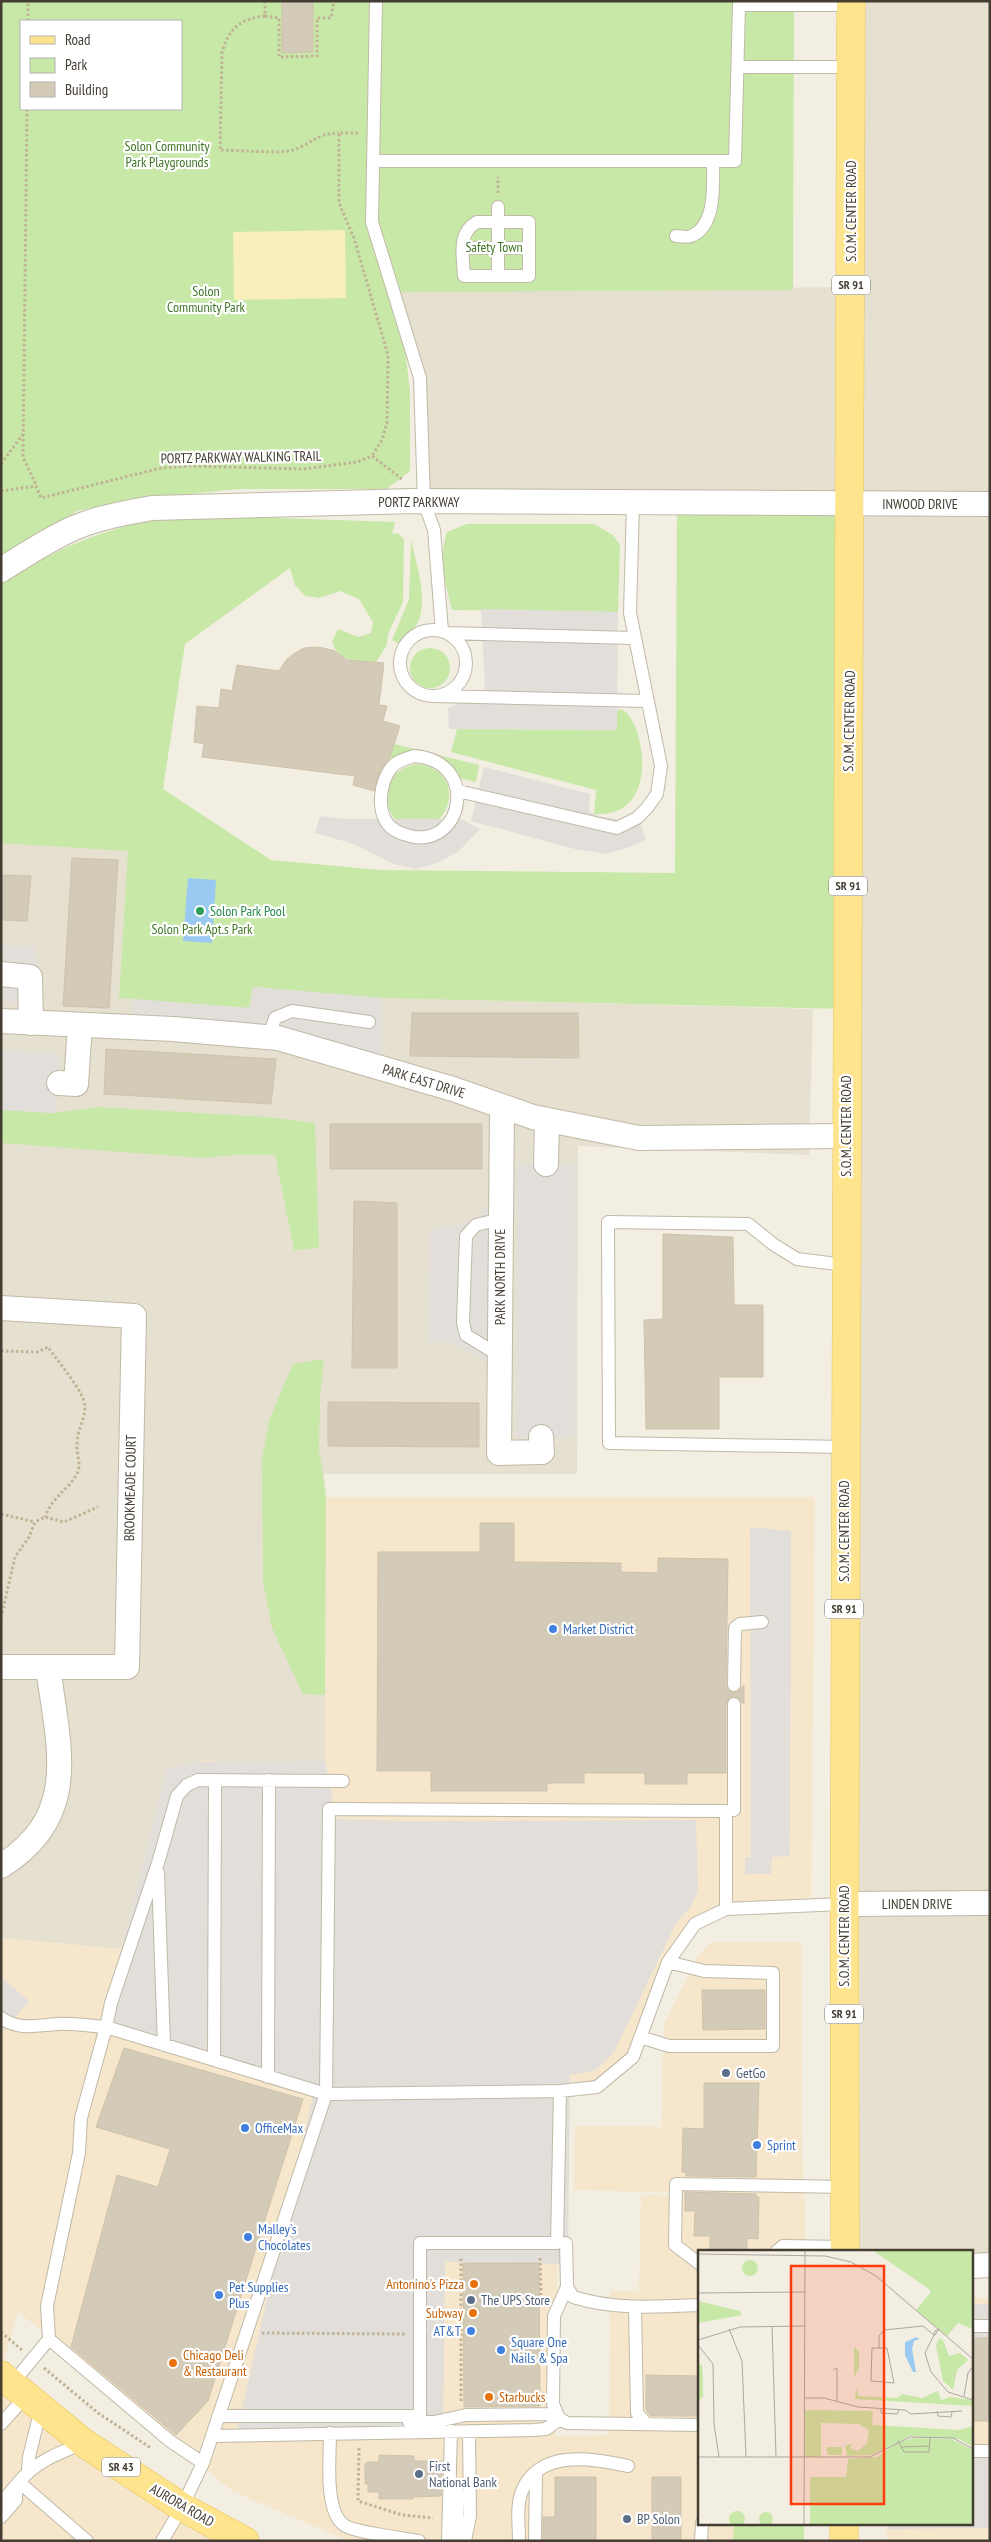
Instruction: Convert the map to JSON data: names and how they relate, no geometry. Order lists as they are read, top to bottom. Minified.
{"streets":{"main road":["S.O.M. CENTER ROAD","SR 91","SR 43","AURORA ROAD"],"street":["PORTZ PARKWAY","INWOOD DRIVE","PARK EAST DRIVE","PARK NORTH DRIVE","BROOKMEADE COURT","LINDEN DRIVE"],"path":["PORTZ PARKWAY WALKING TRAIL"]},"crossings":[["S.O.M. CENTER ROAD","PORTZ PARKWAY"],["S.O.M. CENTER ROAD","INWOOD DRIVE"],["S.O.M. CENTER ROAD","PARK EAST DRIVE"],["S.O.M. CENTER ROAD","LINDEN DRIVE"],["PORTZ PARKWAY","INWOOD DRIVE"],["PARK EAST DRIVE","PARK NORTH DRIVE"]],"parks":["Solon Community Park Playgrounds","Safety Town","Solon Community Park","Solon Park Apt.s Park"],"places":["Solon Park Pool","Market District","GetGo","OfficeMax","Sprint","Malley's Chocolates","Antonino's Pizza","Pet Supplies Plus","The UPS Store","Subway","AT&T","Square One Nails & Spa","Chicago Deli & Restaurant","Starbucks","First National Bank","BP Solon"],"legend":["Road","Park","Building"]}
